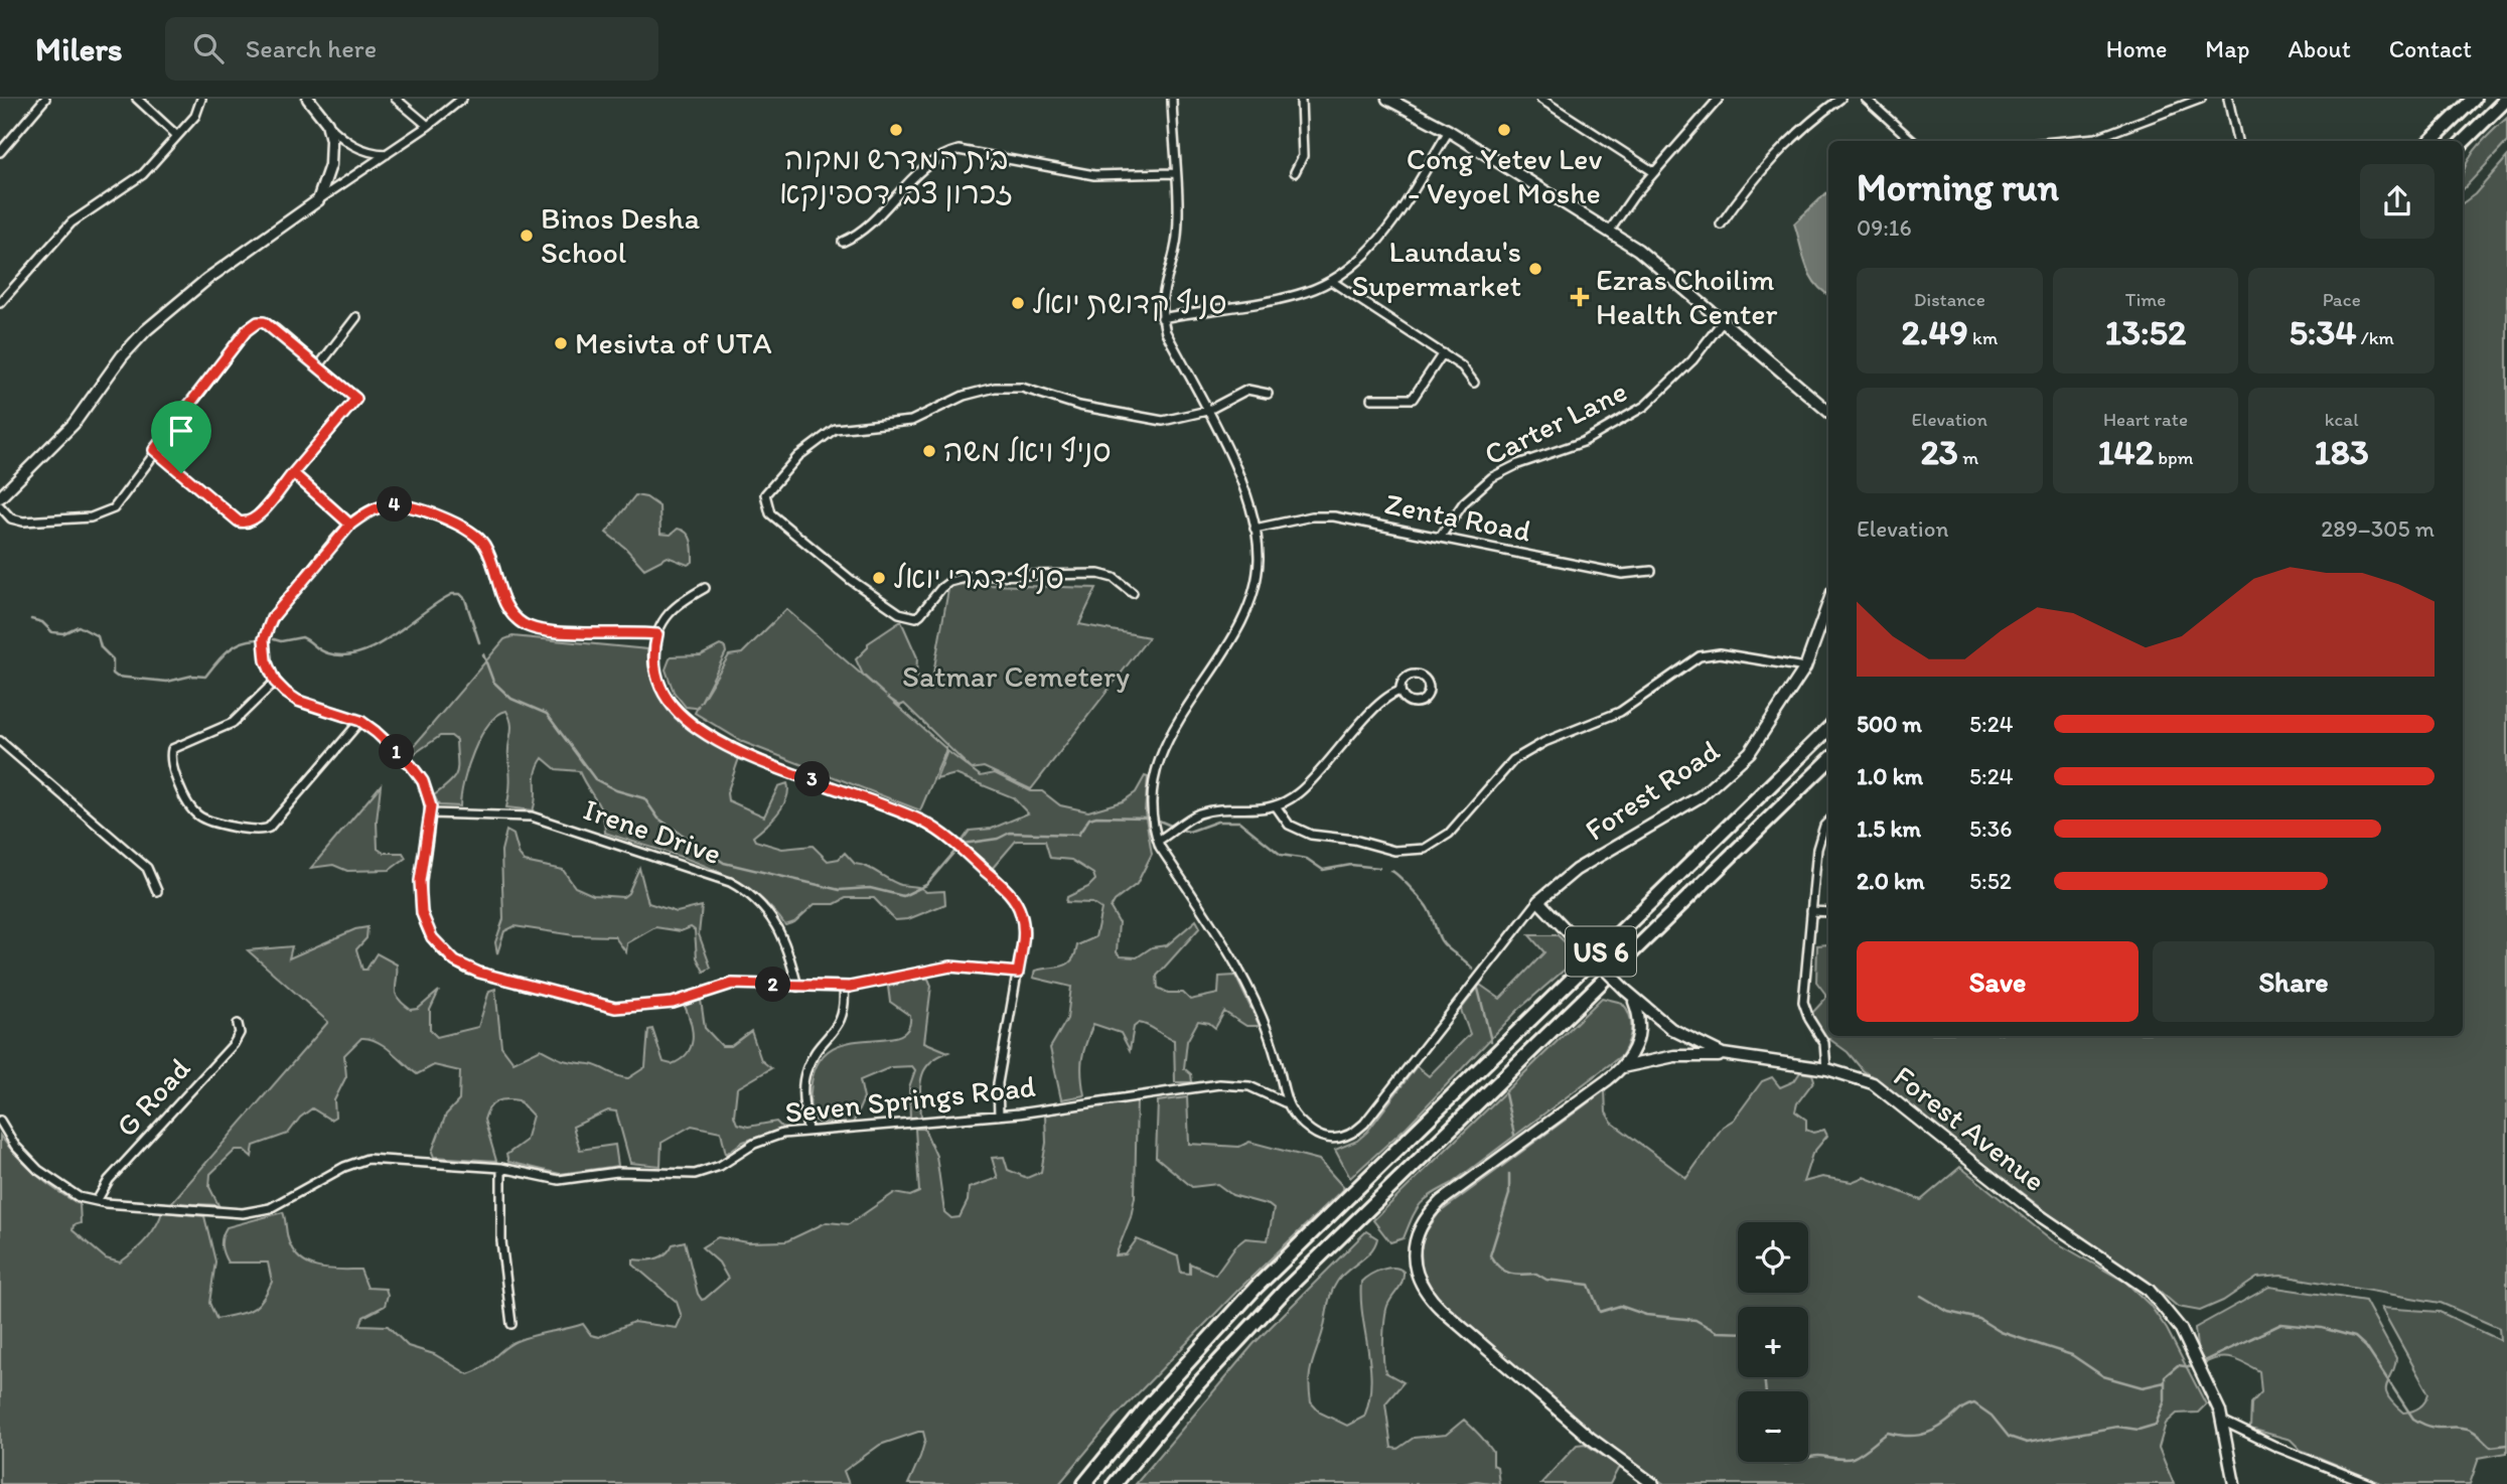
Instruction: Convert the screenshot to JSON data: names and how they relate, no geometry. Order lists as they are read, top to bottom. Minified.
{"streets":{"highway":["US 6"],"street":["Carter Lane","Zenta Road","Forest Road","Irene Drive","G Road","Seven Springs Road","Forest Avenue"]},"crossings":[["Carter Lane","Zenta Road"],["Forest Road","Forest Avenue"],["G Road","Seven Springs Road"]],"parks":["Satmar Cemetery"],"places":{"other":["בית המדרש ומקוה זכרון צבי דספינקא","Cong Yetev Lev - Veyoel Moshe","Binos Desha School","Laundau's Supermarket","סניף קדושת יואל","Mesivta of UTA","סניף ויאל משה","סניף דברי יואל"],"health":["Ezras Choilim Health Center"]},"page":{"header":"Milers","search":"Search here","nav":["Home","Map","About","Contact"],"heading":["Morning run","09:16"],"stats":[["Distance","2.49 km"],["Time","13:52"],["Pace","5:34 /km"],["Elevation","23 m"],["Heart rate","142 bpm"],["kcal","183"]],"pins":["4","1","3","2"],"chart":["Elevation","289–305 m"],"list":[{"name":"500 m","note":"5:24"},{"name":"1.0 km","note":"5:24"},{"name":"1.5 km","note":"5:36"},{"name":"2.0 km","note":"5:52"}],"buttons":["Save","Share"],"map_buttons":["+","−"]}}
